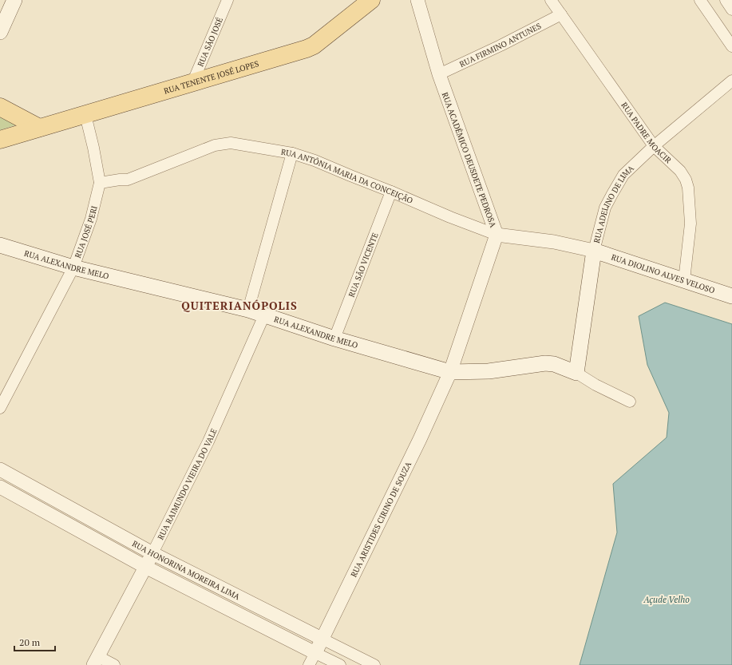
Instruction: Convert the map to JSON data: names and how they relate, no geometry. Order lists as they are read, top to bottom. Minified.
{"streets":{"main road":["RUA TENENTE JOSÉ LOPES","RUA ADELINO DE LIMA","RUA ALEXANDRE MELO","RUA DIOLINO ALVES VELOSO"],"street":["RUA SÃO JOSÉ","RUA FIRMINO ANTUNES","RUA PADRE MOACIR","RUA ACADÊMICO DEUSDETE PEDROSA","RUA ANTÔNIA MARIA DA CONCEIÇÃO","RUA JOSÉ PERI","RUA SÃO VICENTE","RUA RAIMUNDO VIEIRA DO VALE","RUA ARISTIDES CIRINO DE SOUZA","RUA HONORINA MOREIRA LIMA"]},"crossings":[["RUA SÃO JOSÉ","RUA TENENTE JOSÉ LOPES"],["RUA FIRMINO ANTUNES","RUA PADRE MOACIR"],["RUA FIRMINO ANTUNES","RUA ACADÊMICO DEUSDETE PEDROSA"],["RUA TENENTE JOSÉ LOPES","RUA JOSÉ PERI"],["RUA PADRE MOACIR","RUA ADELINO DE LIMA"],["RUA PADRE MOACIR","RUA DIOLINO ALVES VELOSO"],["RUA ACADÊMICO DEUSDETE PEDROSA","RUA ANTÔNIA MARIA DA CONCEIÇÃO"],["RUA ACADÊMICO DEUSDETE PEDROSA","RUA ALEXANDRE MELO"],["RUA ACADÊMICO DEUSDETE PEDROSA","RUA ARISTIDES CIRINO DE SOUZA"],["RUA ANTÔNIA MARIA DA CONCEIÇÃO","RUA ADELINO DE LIMA"],["RUA ANTÔNIA MARIA DA CONCEIÇÃO","RUA JOSÉ PERI"],["RUA ANTÔNIA MARIA DA CONCEIÇÃO","RUA SÃO VICENTE"],["RUA ANTÔNIA MARIA DA CONCEIÇÃO","RUA DIOLINO ALVES VELOSO"],["RUA ADELINO DE LIMA","RUA ALEXANDRE MELO"],["RUA ADELINO DE LIMA","RUA DIOLINO ALVES VELOSO"],["RUA JOSÉ PERI","RUA ALEXANDRE MELO"],["RUA ALEXANDRE MELO","RUA SÃO VICENTE"],["RUA ALEXANDRE MELO","RUA RAIMUNDO VIEIRA DO VALE"],["RUA ALEXANDRE MELO","RUA ARISTIDES CIRINO DE SOUZA"],["RUA RAIMUNDO VIEIRA DO VALE","RUA HONORINA MOREIRA LIMA"],["RUA ARISTIDES CIRINO DE SOUZA","RUA HONORINA MOREIRA LIMA"]],"districts":["QUITERIANÓPOLIS"],"water":["Açude Velho"],"scale_bar":"20 m"}
